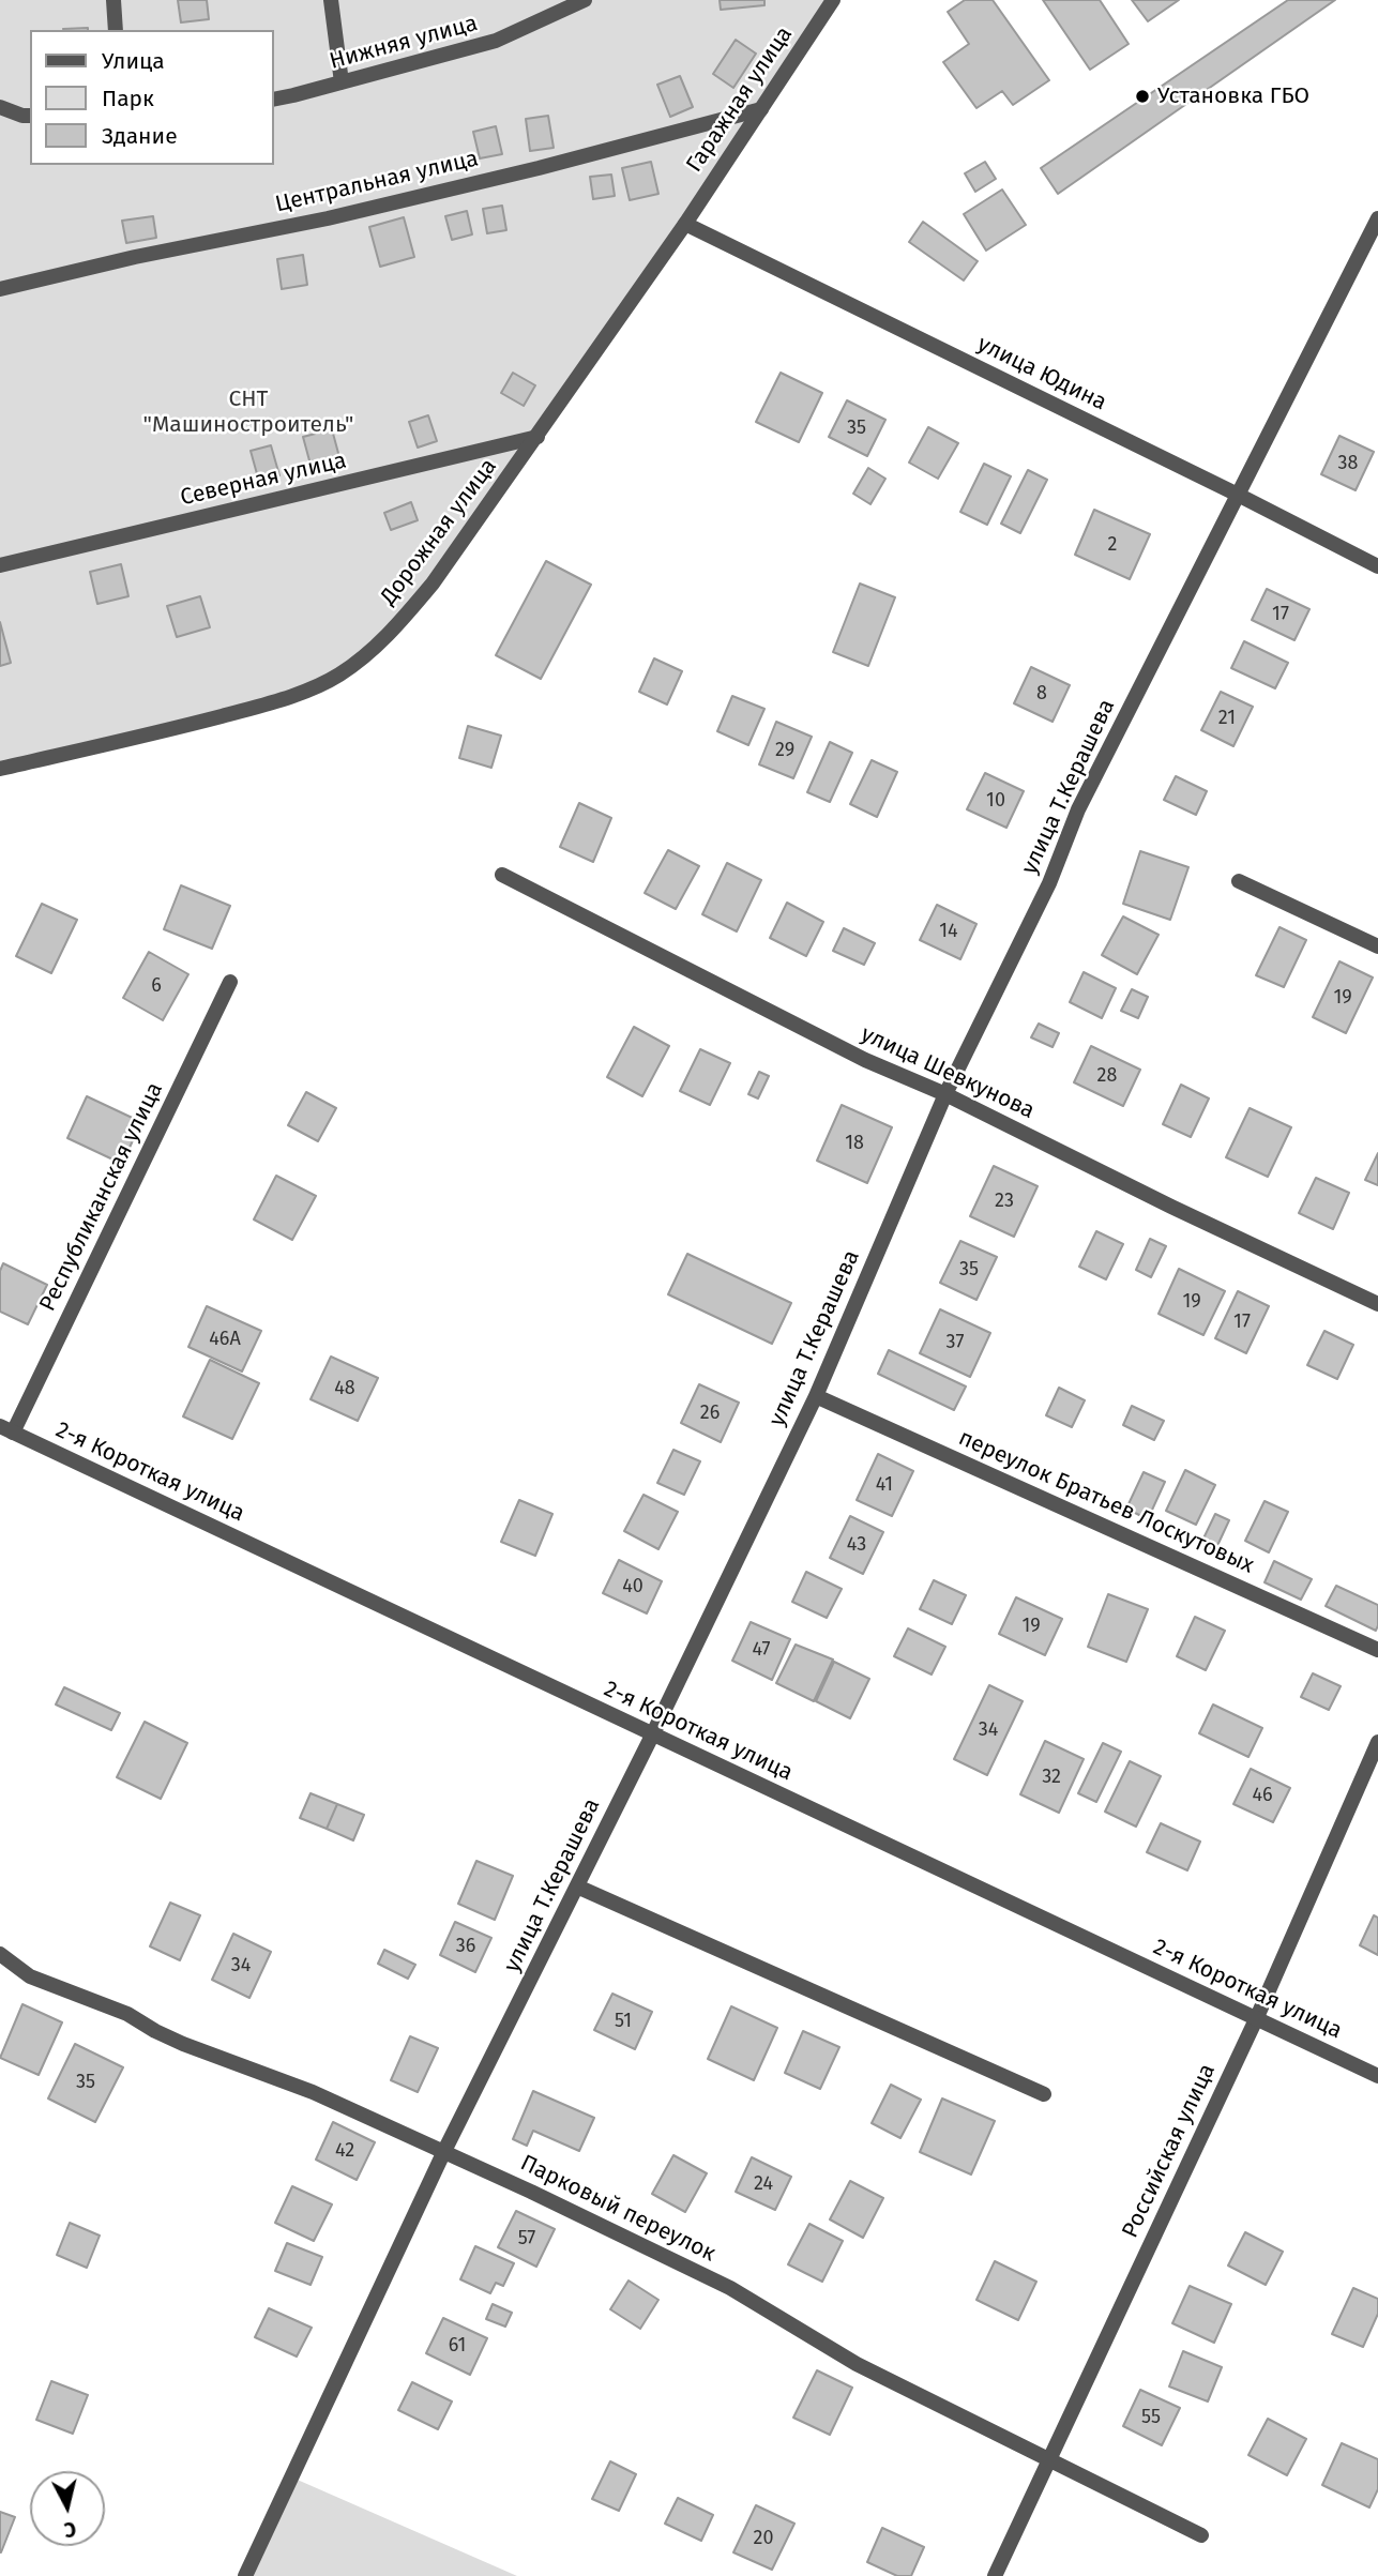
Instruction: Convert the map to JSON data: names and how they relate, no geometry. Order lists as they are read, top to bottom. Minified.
{"streets":{"street":["Нижняя улица","Гаражная улица","Центральная улица","улица Юдина","Северная улица","Дорожная улица","улица Т.Керашева","улица Шевкунова","Республиканская улица","2-я Короткая улица","переулок Братьев Лоскутовых","Российская улица","Парковый переулок"]},"crossings":[["Гаражная улица","Центральная улица"],["Гаражная улица","улица Юдина"],["Гаражная улица","Дорожная улица"],["улица Юдина","Дорожная улица"],["улица Юдина","улица Т.Керашева"],["Северная улица","Дорожная улица"],["улица Т.Керашева","улица Шевкунова"],["улица Т.Керашева","2-я Короткая улица"],["улица Т.Керашева","переулок Братьев Лоскутовых"],["улица Т.Керашева","Парковый переулок"],["Республиканская улица","2-я Короткая улица"],["2-я Короткая улица","Российская улица"],["Российская улица","Парковый переулок"]],"parks":["СНТ \"Машиностроитель\""],"places":["Установка ГБО"],"house_numbers":["35","38","2","17","8","21","29","10","14","6","19","28","18","23","35","19","17","46А","37","48","26","41","43","40","19","47","34","32","46","36","34","51","35","42","24","57","61","55","20"],"legend":["Улица","Парк","Здание"],"north":"bottom"}
